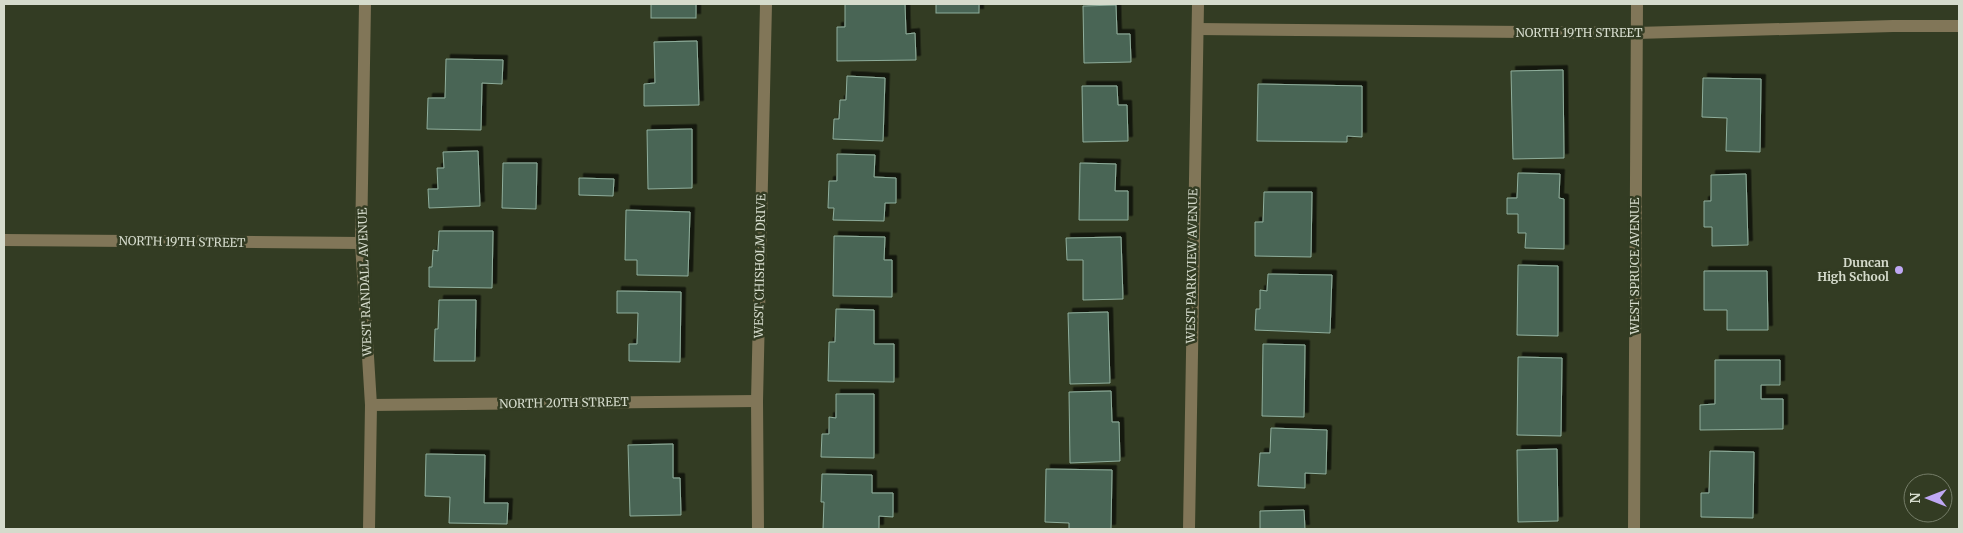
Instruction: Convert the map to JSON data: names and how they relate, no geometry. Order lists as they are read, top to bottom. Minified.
{"streets":{"street":["NORTH 19TH STREET","WEST CHISHOLM DRIVE","WEST PARKVIEW AVENUE","WEST SPRUCE AVENUE","WEST RANDALL AVENUE","NORTH 20TH STREET"]},"crossings":[["NORTH 19TH STREET","WEST PARKVIEW AVENUE"],["NORTH 19TH STREET","WEST SPRUCE AVENUE"],["NORTH 19TH STREET","WEST RANDALL AVENUE"],["WEST CHISHOLM DRIVE","NORTH 20TH STREET"],["WEST RANDALL AVENUE","NORTH 20TH STREET"]],"places":["Duncan High School"],"north":"left"}
